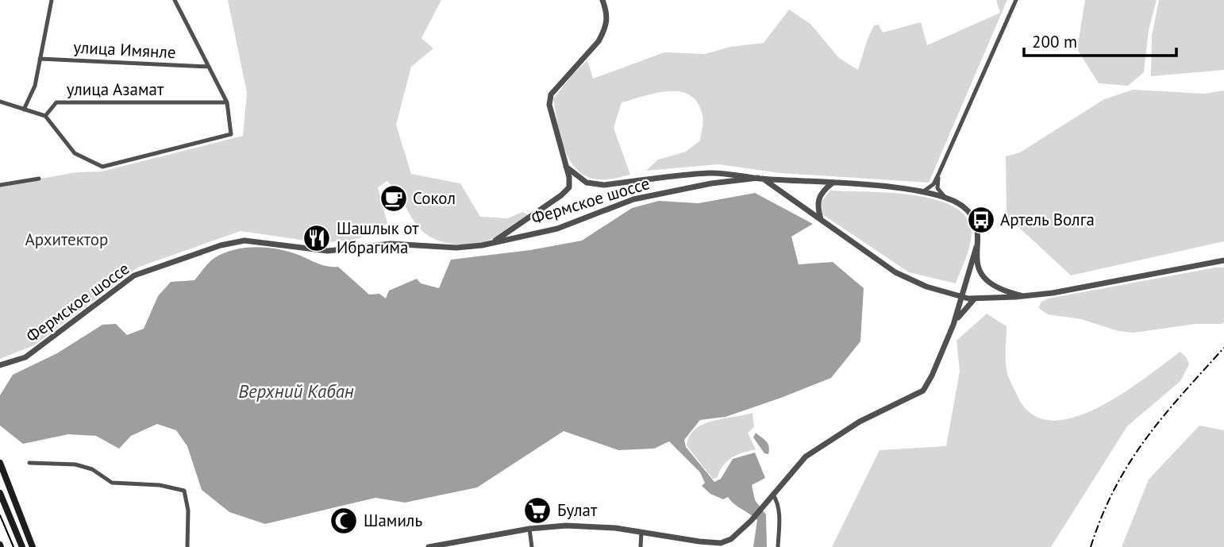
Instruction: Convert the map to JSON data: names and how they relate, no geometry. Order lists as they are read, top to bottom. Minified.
{"streets":{"street":["улица Имянле","улица Азамат","Фермское шоссе"]},"water":["Верхний Кабан"],"parks":["Архитектор"],"places":{"cafe":["Сокол"],"bus stop":["Артель Волга"],"restaurant":["Шашлык от Ибрагима"],"supermarket":["Булат"],"mosque":["Шамиль"]},"scale_bar":"200 m"}
